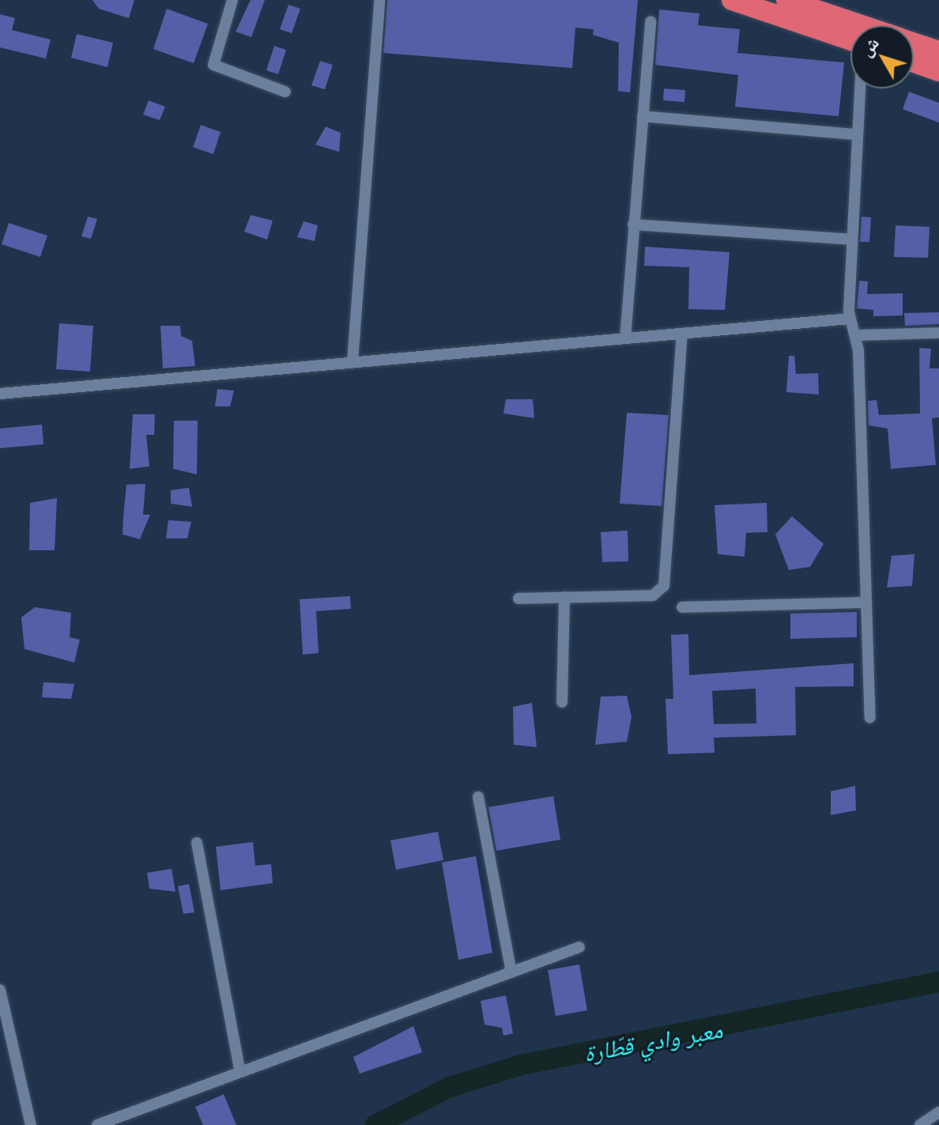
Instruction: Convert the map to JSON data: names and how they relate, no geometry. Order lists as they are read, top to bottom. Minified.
{"water":["معبر وادي قطّارة"],"north":"top left"}
